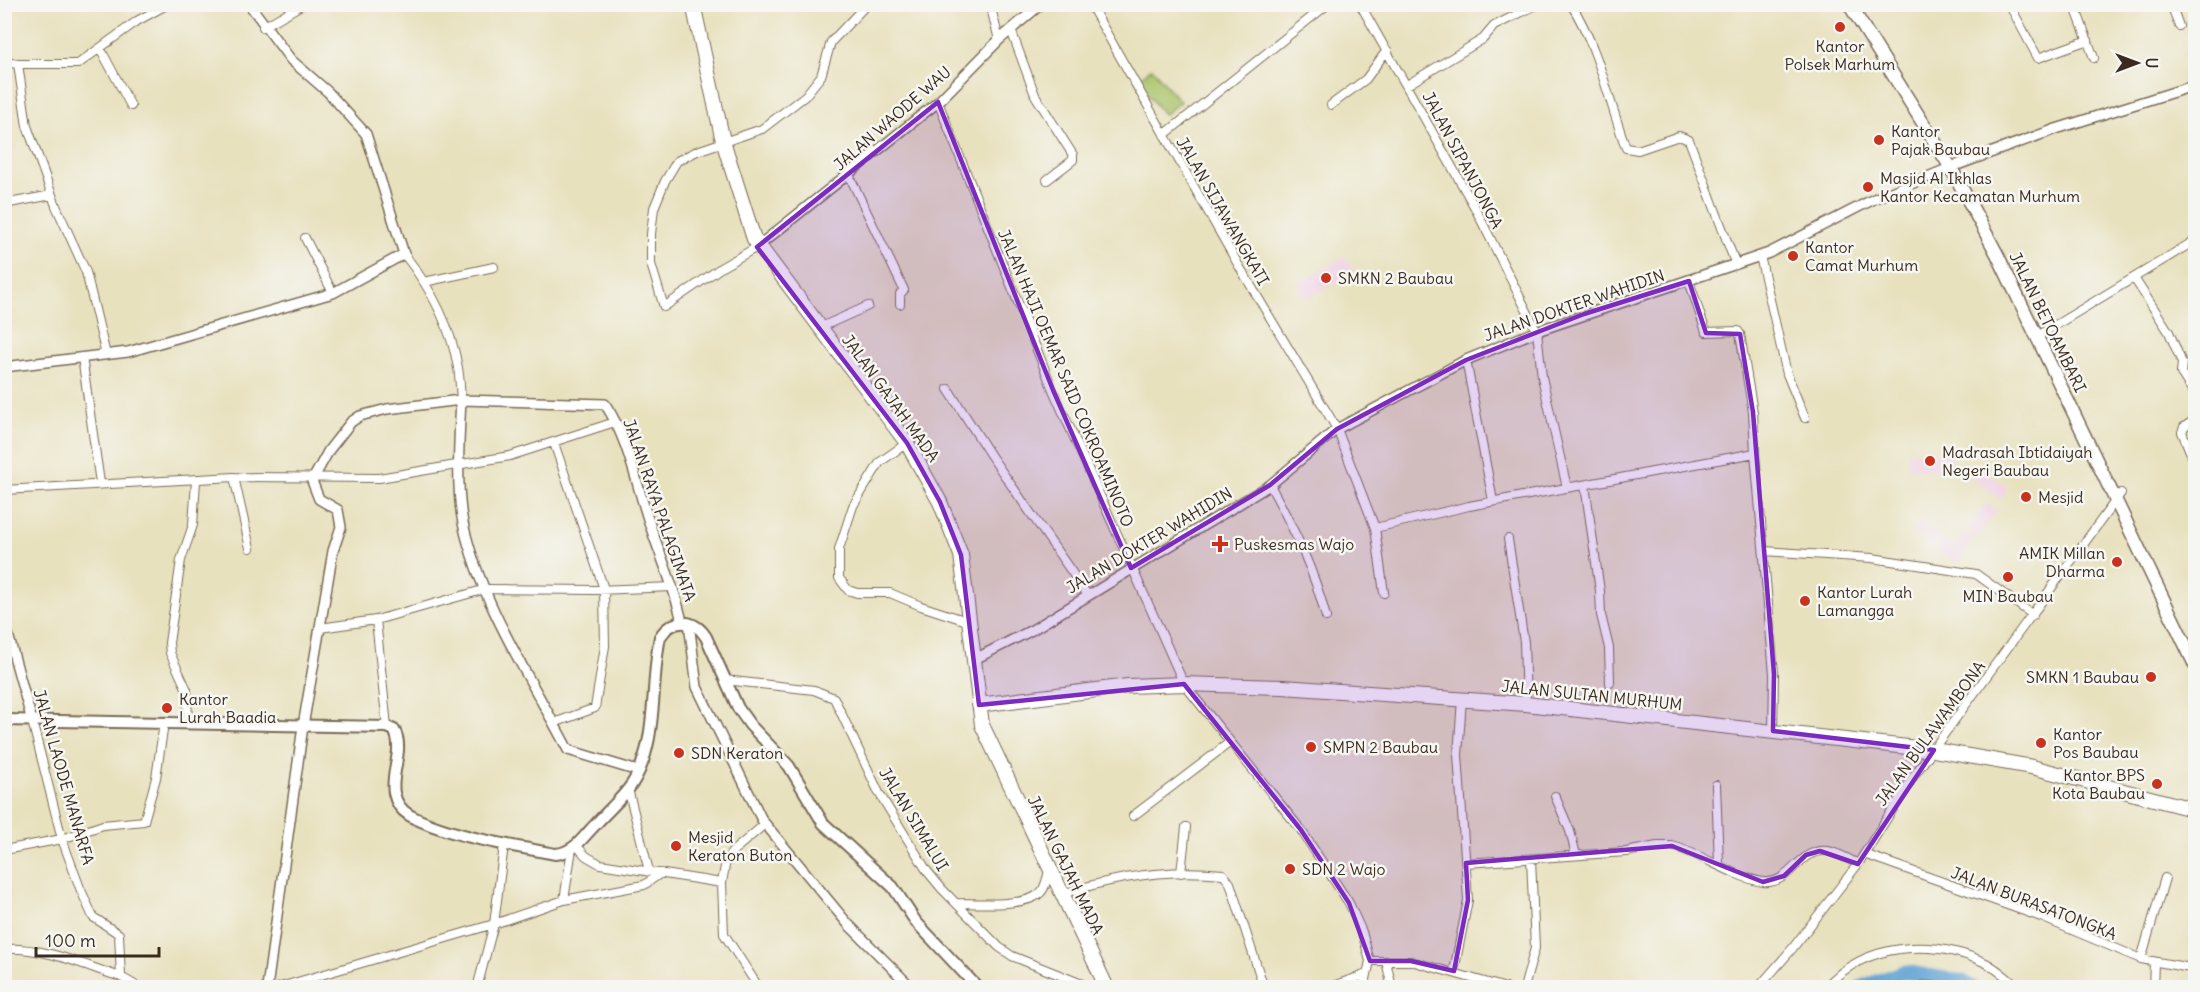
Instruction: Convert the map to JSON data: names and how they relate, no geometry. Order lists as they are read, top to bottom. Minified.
{"streets":{"highway":["JALAN GAJAH MADA","JALAN SULTAN MURHUM"],"main road":["JALAN BETOAMBARI"],"street":["JALAN WAODE WAU","JALAN SIPANJONGA","JALAN SIJAWANGKATI","JALAN DOKTER WAHIDIN","JALAN HAJI OEMAR SAID COKROAMINOTO","JALAN RAYA PALAGIMATA","JALAN BULAWAMBONA","JALAN LAODE MANARFA","JALAN SIMALUI","JALAN BURASATONGKA"]},"crossings":[["JALAN WAODE WAU","JALAN HAJI OEMAR SAID COKROAMINOTO"],["JALAN WAODE WAU","JALAN GAJAH MADA"],["JALAN SIPANJONGA","JALAN DOKTER WAHIDIN"],["JALAN SIJAWANGKATI","JALAN DOKTER WAHIDIN"],["JALAN DOKTER WAHIDIN","JALAN BETOAMBARI"],["JALAN DOKTER WAHIDIN","JALAN HAJI OEMAR SAID COKROAMINOTO"],["JALAN DOKTER WAHIDIN","JALAN GAJAH MADA"],["JALAN BETOAMBARI","JALAN BULAWAMBONA"],["JALAN HAJI OEMAR SAID COKROAMINOTO","JALAN SULTAN MURHUM"],["JALAN GAJAH MADA","JALAN SULTAN MURHUM"],["JALAN SULTAN MURHUM","JALAN BULAWAMBONA"],["JALAN BULAWAMBONA","JALAN BURASATONGKA"]],"places":{"other":["Kantor Polsek Marhum","Kantor Pajak Baubau","Masjid Al Ikhlas Kantor Kecamatan Murhum","Kantor Camat Murhum","SMKN 2 Baubau","Madrasah Ibtidaiyah Negeri Baubau","Mesjid","AMIK Millan Dharma","MIN Baubau","Kantor Lurah Lamangga","SMKN 1 Baubau","Kantor Lurah Baadia","Kantor Pos Baubau","SMPN 2 Baubau","SDN Keraton","Kantor BPS Kota Baubau","Mesjid Keraton Buton","SDN 2 Wajo"],"health":["Puskesmas Wajo"]},"scale_bar":"100 m","north":"right"}
